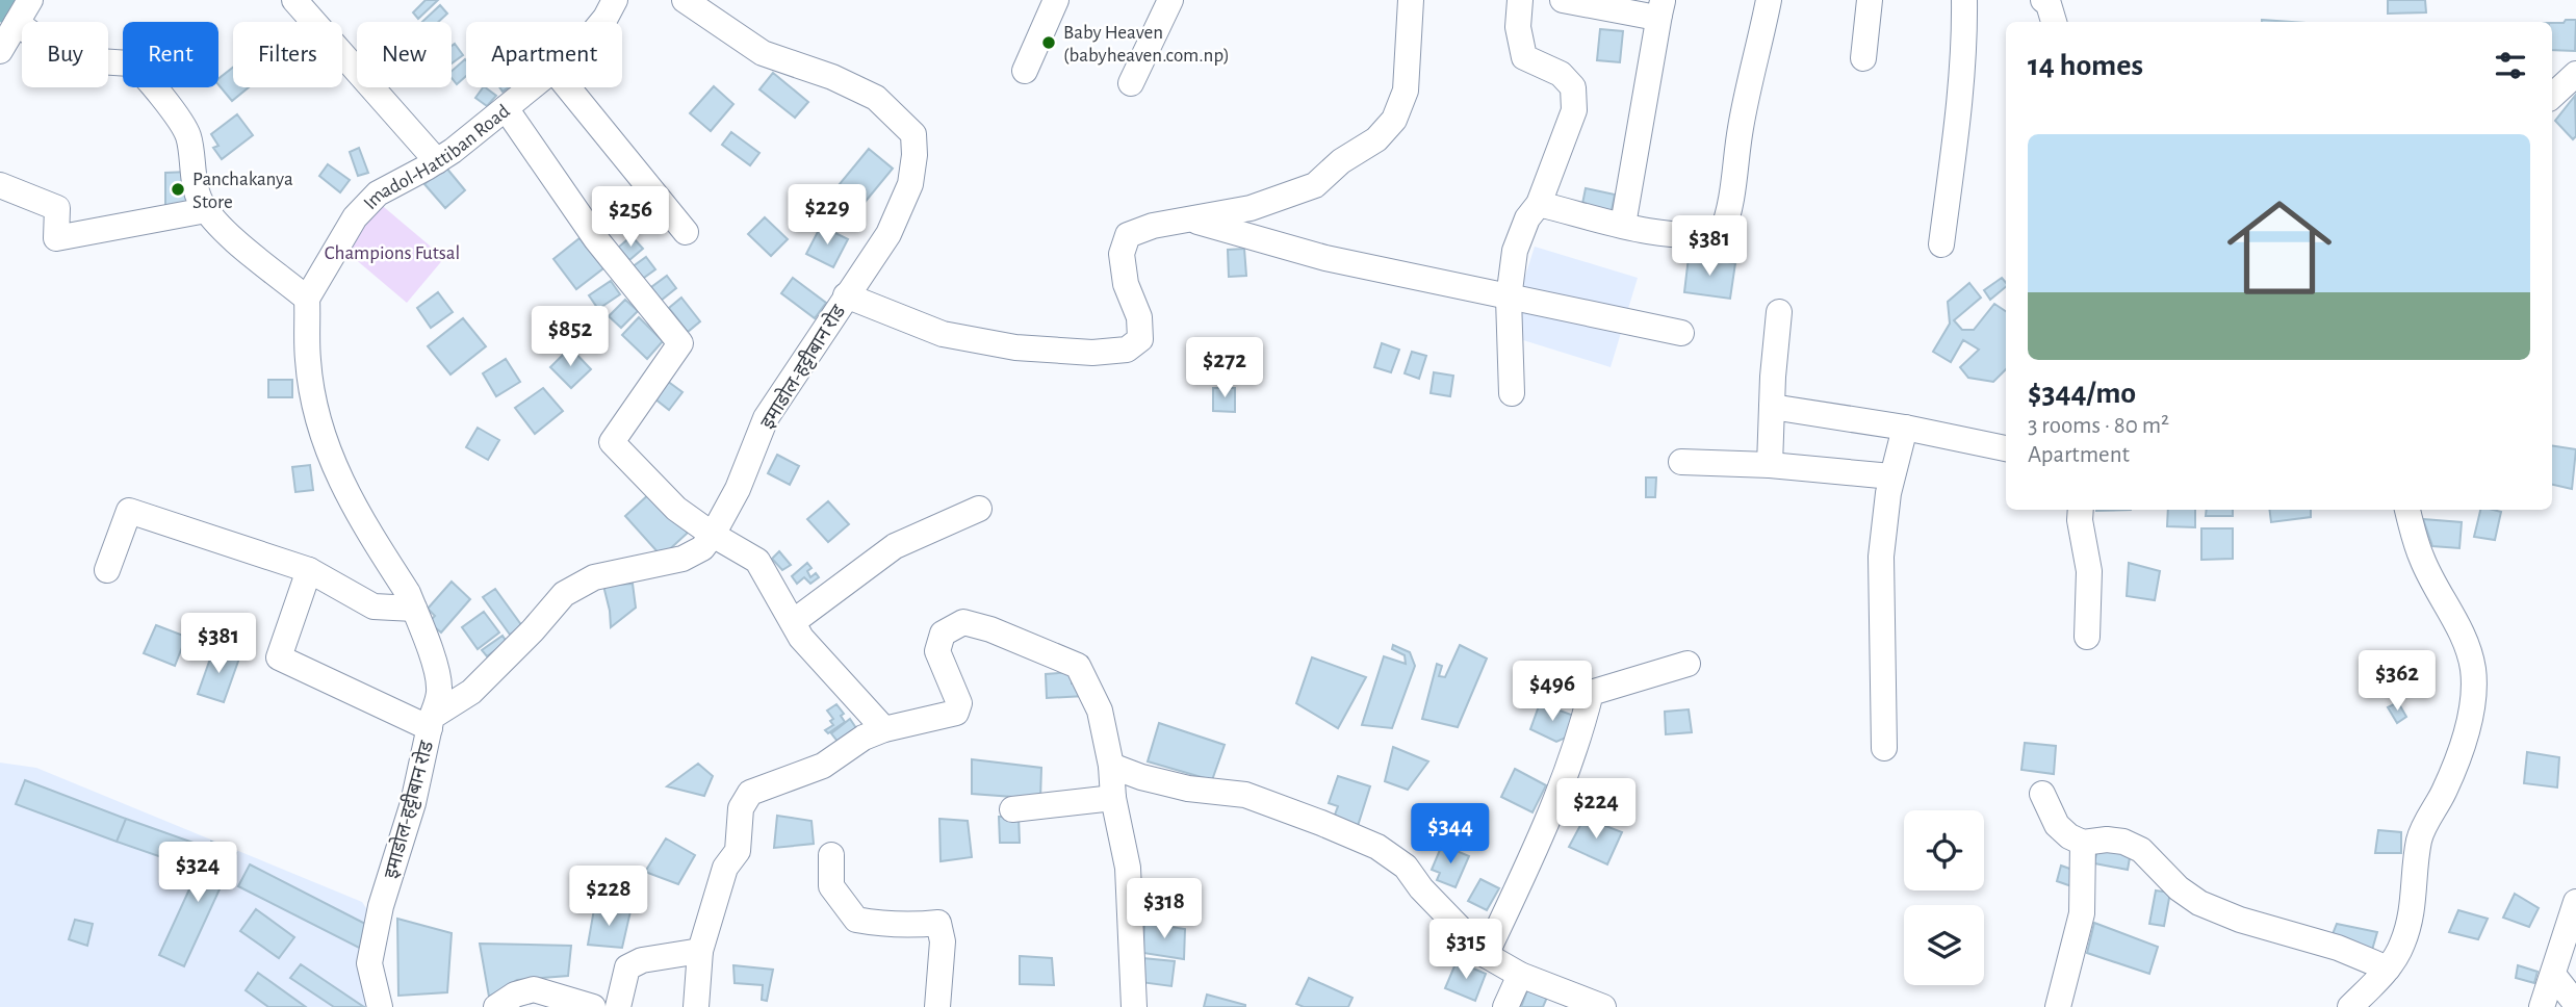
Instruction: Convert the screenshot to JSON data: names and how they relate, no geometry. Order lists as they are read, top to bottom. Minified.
{"streets":{"street":["Imadol-Hattiban Road","इमाडोल-हट्टीबान रोड"]},"parks":["Champions Futsal"],"places":["Baby Heaven (babyheaven.com.np)","Panchakanya Store"],"page":{"chip":["Buy","Rent","Filters","New","Apartment"],"heading":"14 homes","list":[{"name":"$344/mo","note":"3 rooms · 80 m² · Apartment"}],"price":["$229","$256","$381","$852","$272","$381","$362","$496","$224","$344","$324","$228","$318","$315"]}}
